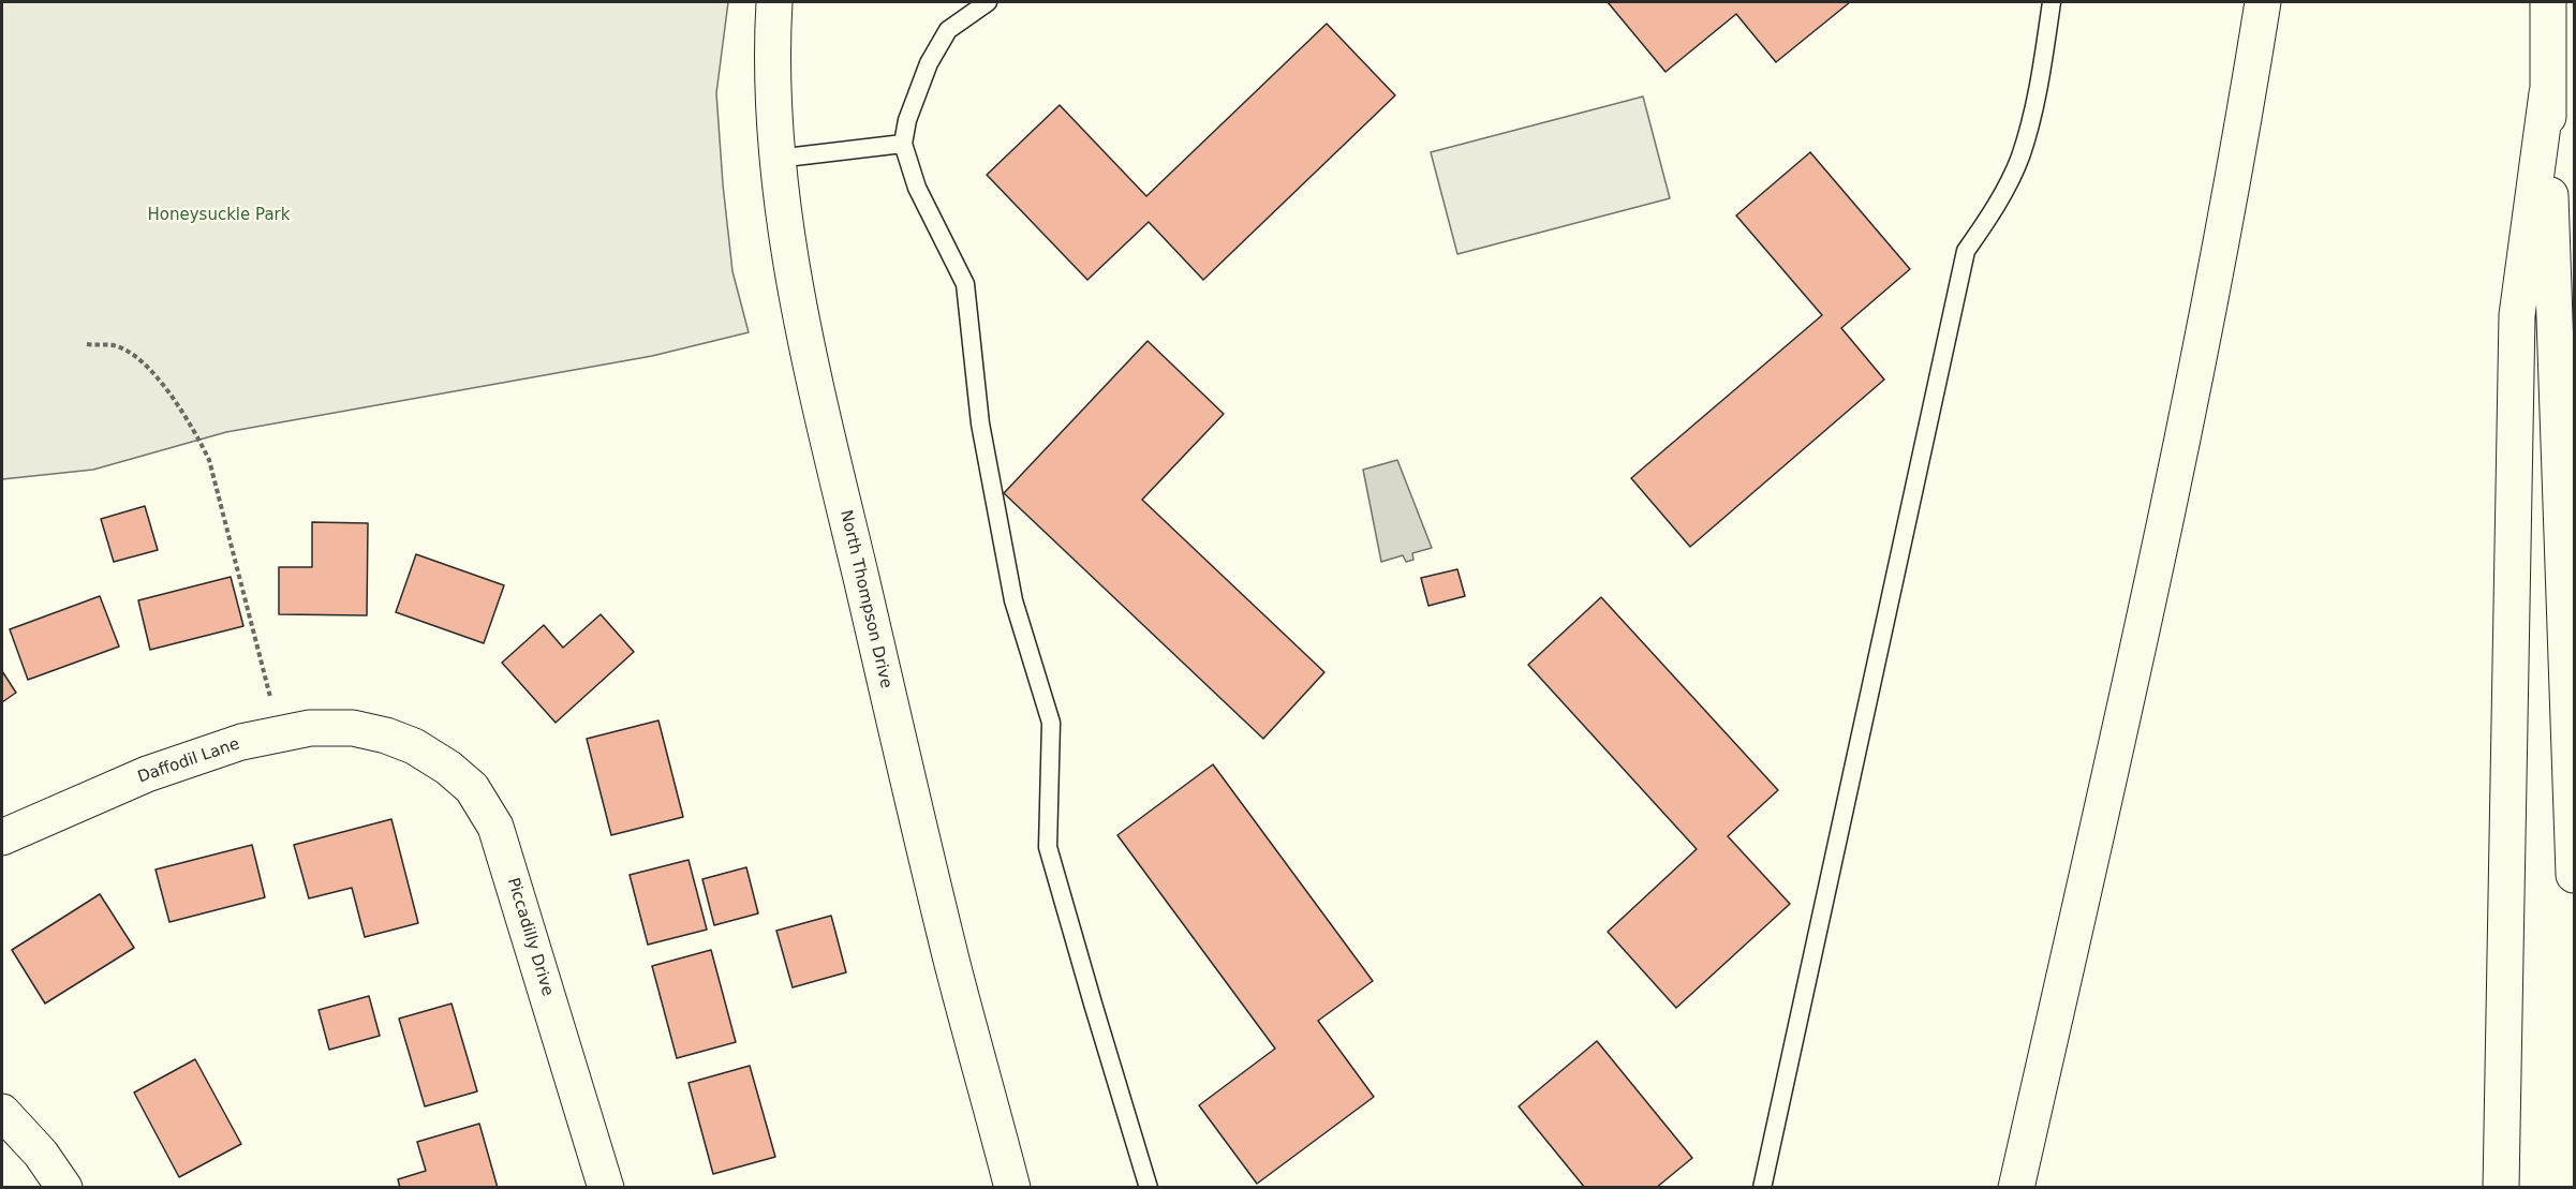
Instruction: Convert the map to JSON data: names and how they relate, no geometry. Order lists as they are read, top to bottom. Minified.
{"streets":{"main road":["North Thompson Drive","Daffodil Lane","Piccadilly Drive"]},"crossings":[["Daffodil Lane","Piccadilly Drive"]],"parks":["Honeysuckle Park"]}
